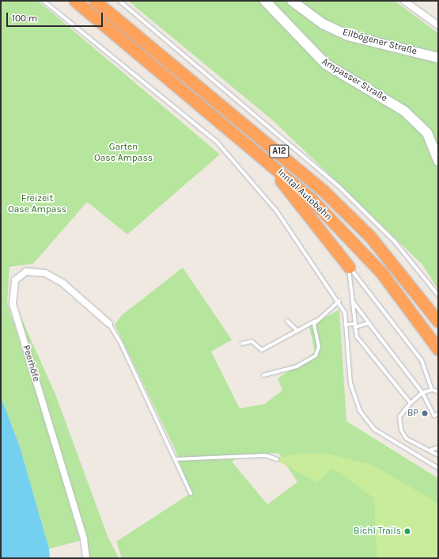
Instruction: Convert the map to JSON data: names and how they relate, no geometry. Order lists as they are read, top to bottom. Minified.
{"streets":{"highway":["A12","Inntal Autobahn"],"main road":["Ellbögener Straße","Ampasser Straße"],"street":["Peerhöfe"]},"parks":["Garten Oase Ampass","Freizeit Oase Ampass"],"places":["BP","Bichl Trails"],"scale_bar":"100 m"}
